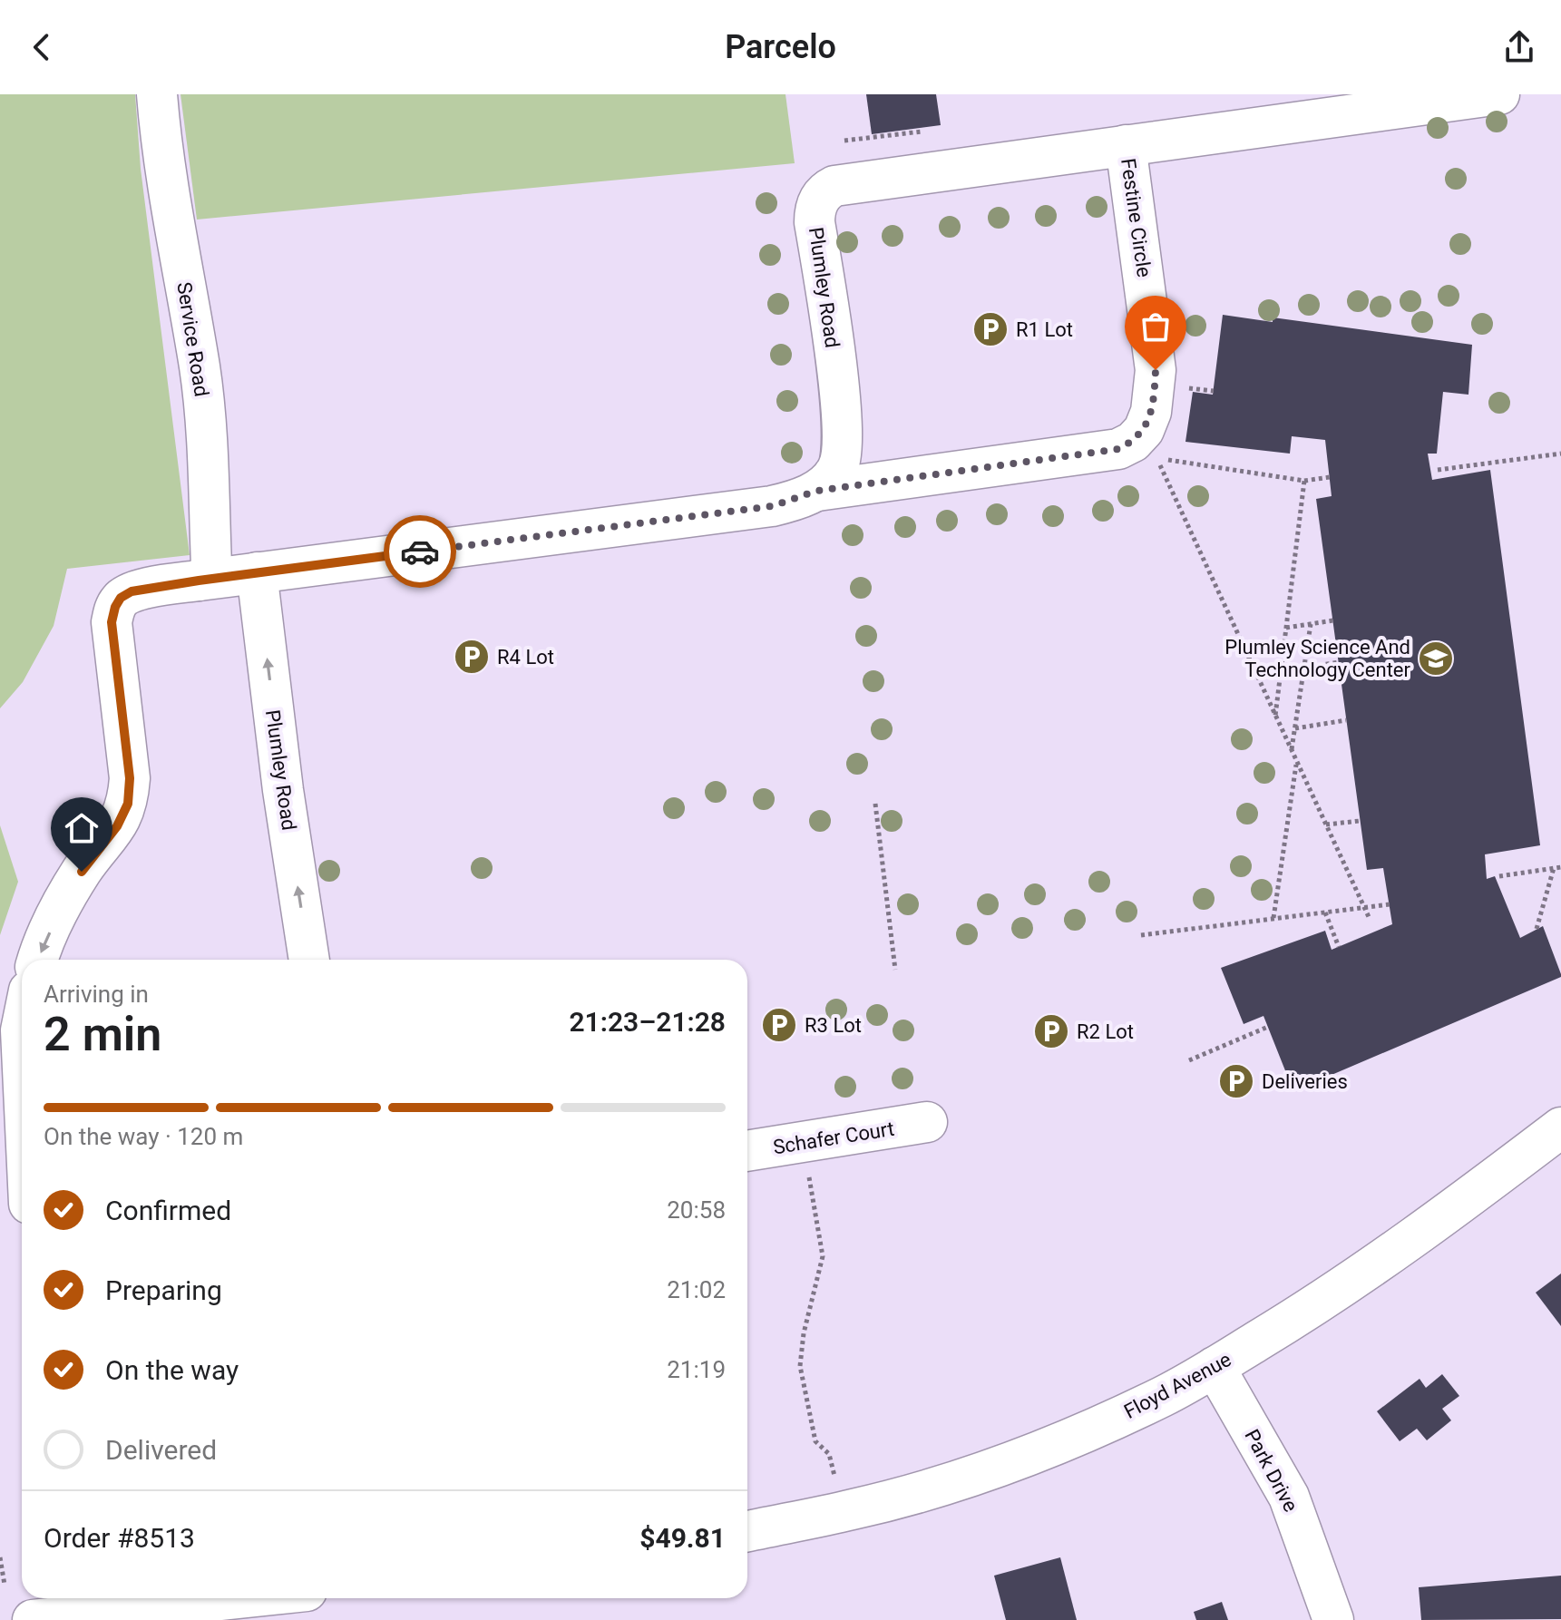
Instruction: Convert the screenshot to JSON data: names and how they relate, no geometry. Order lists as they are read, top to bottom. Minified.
{"streets":{"street":["Festine Circle","Plumley Road","Service Road","Schafer Court","Floyd Avenue","Park Drive"]},"crossings":[["Festine Circle","Plumley Road"],["Floyd Avenue","Park Drive"]],"places":{"parking":["R1 Lot","R4 Lot","R3 Lot","R2 Lot","Deliveries"],"school or university":["Plumley Science And Technology Center"]},"page":{"header":"Parcelo","heading":["2 min","Arriving in","21:23–21:28"],"panel":["Order #8513","$49.81"],"bar":"On the way · 120 m","list":[["Confirmed","20:58"],["Preparing","21:02"],["On the way","21:19"],"Delivered"]}}
